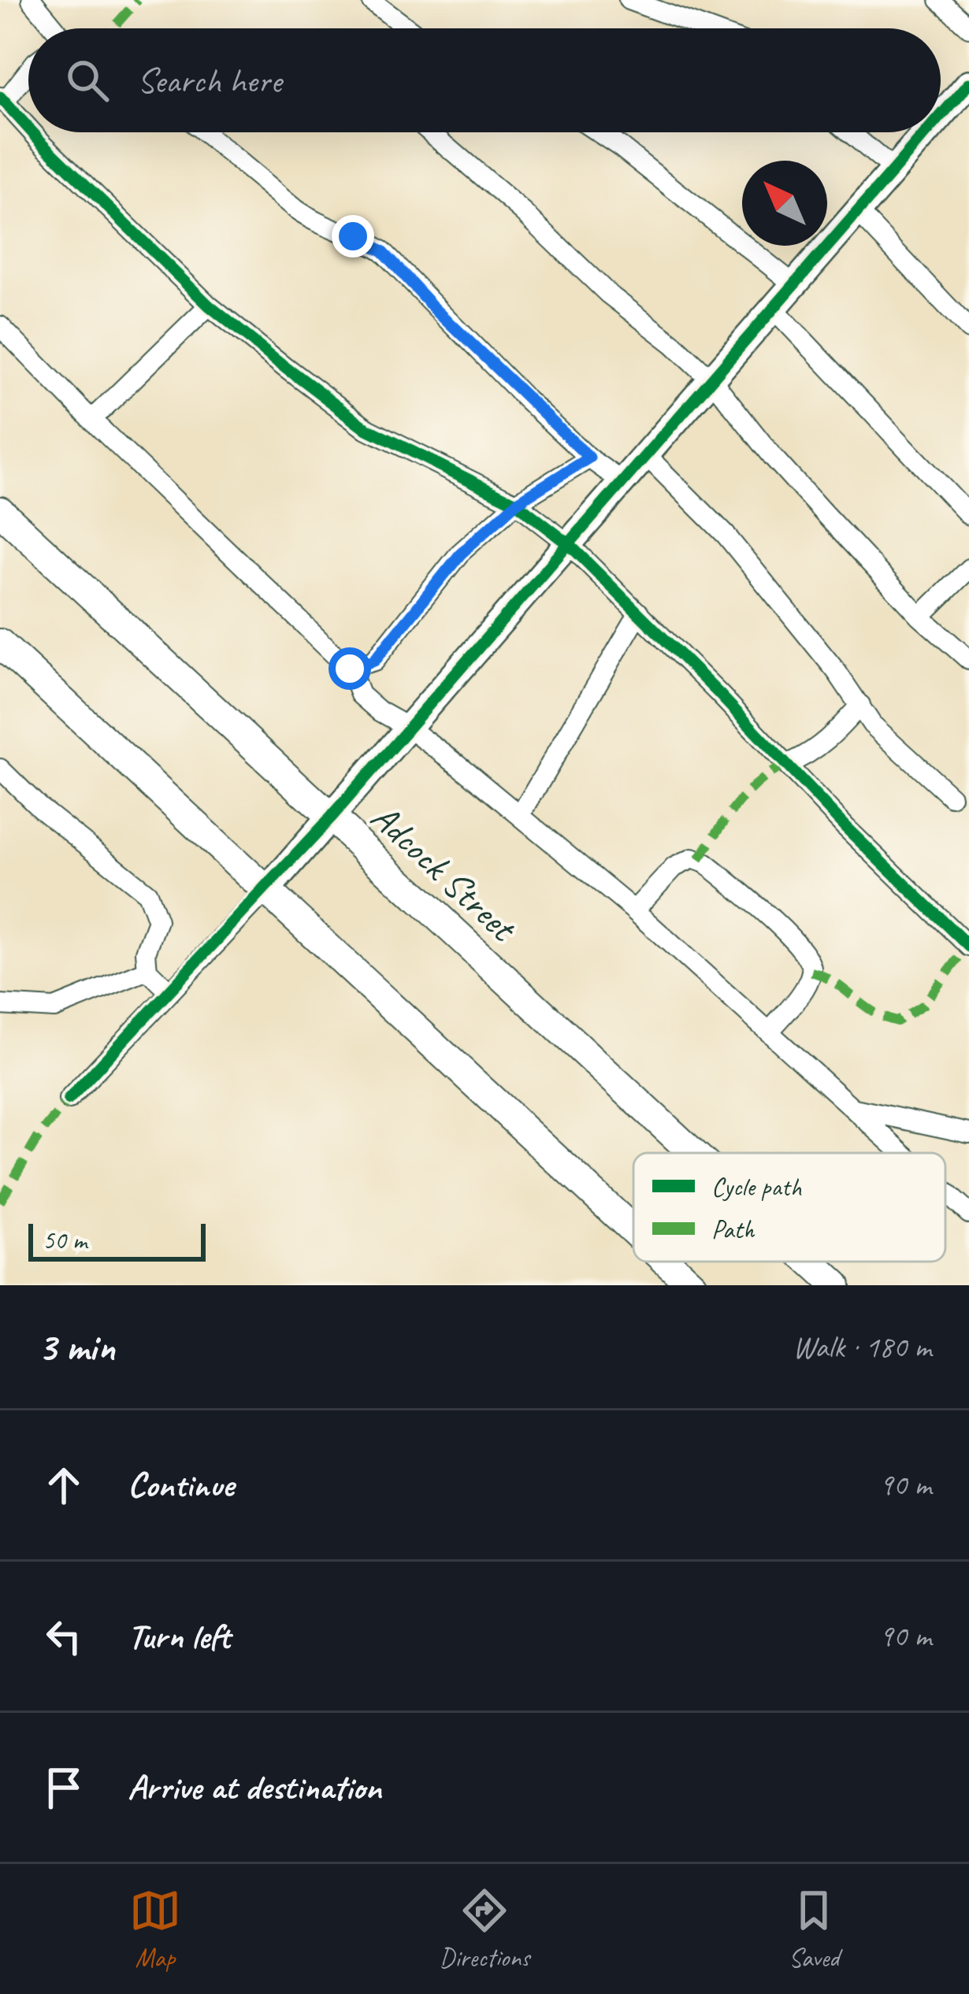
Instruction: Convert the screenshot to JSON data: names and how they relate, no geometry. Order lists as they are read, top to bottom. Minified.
{"streets":{"main road":["Adcock Street"]},"legend":["Cycle path","Path"],"scale_bar":"50 m","north":"top left","page":{"search":"Search here","scale":"50 m","heading":["3 min","Walk · 180 m"],"list":[["Continue","90 m"],["Turn left","90 m"],"Arrive at destination"],"nav":["Map","Directions","Saved"]}}
